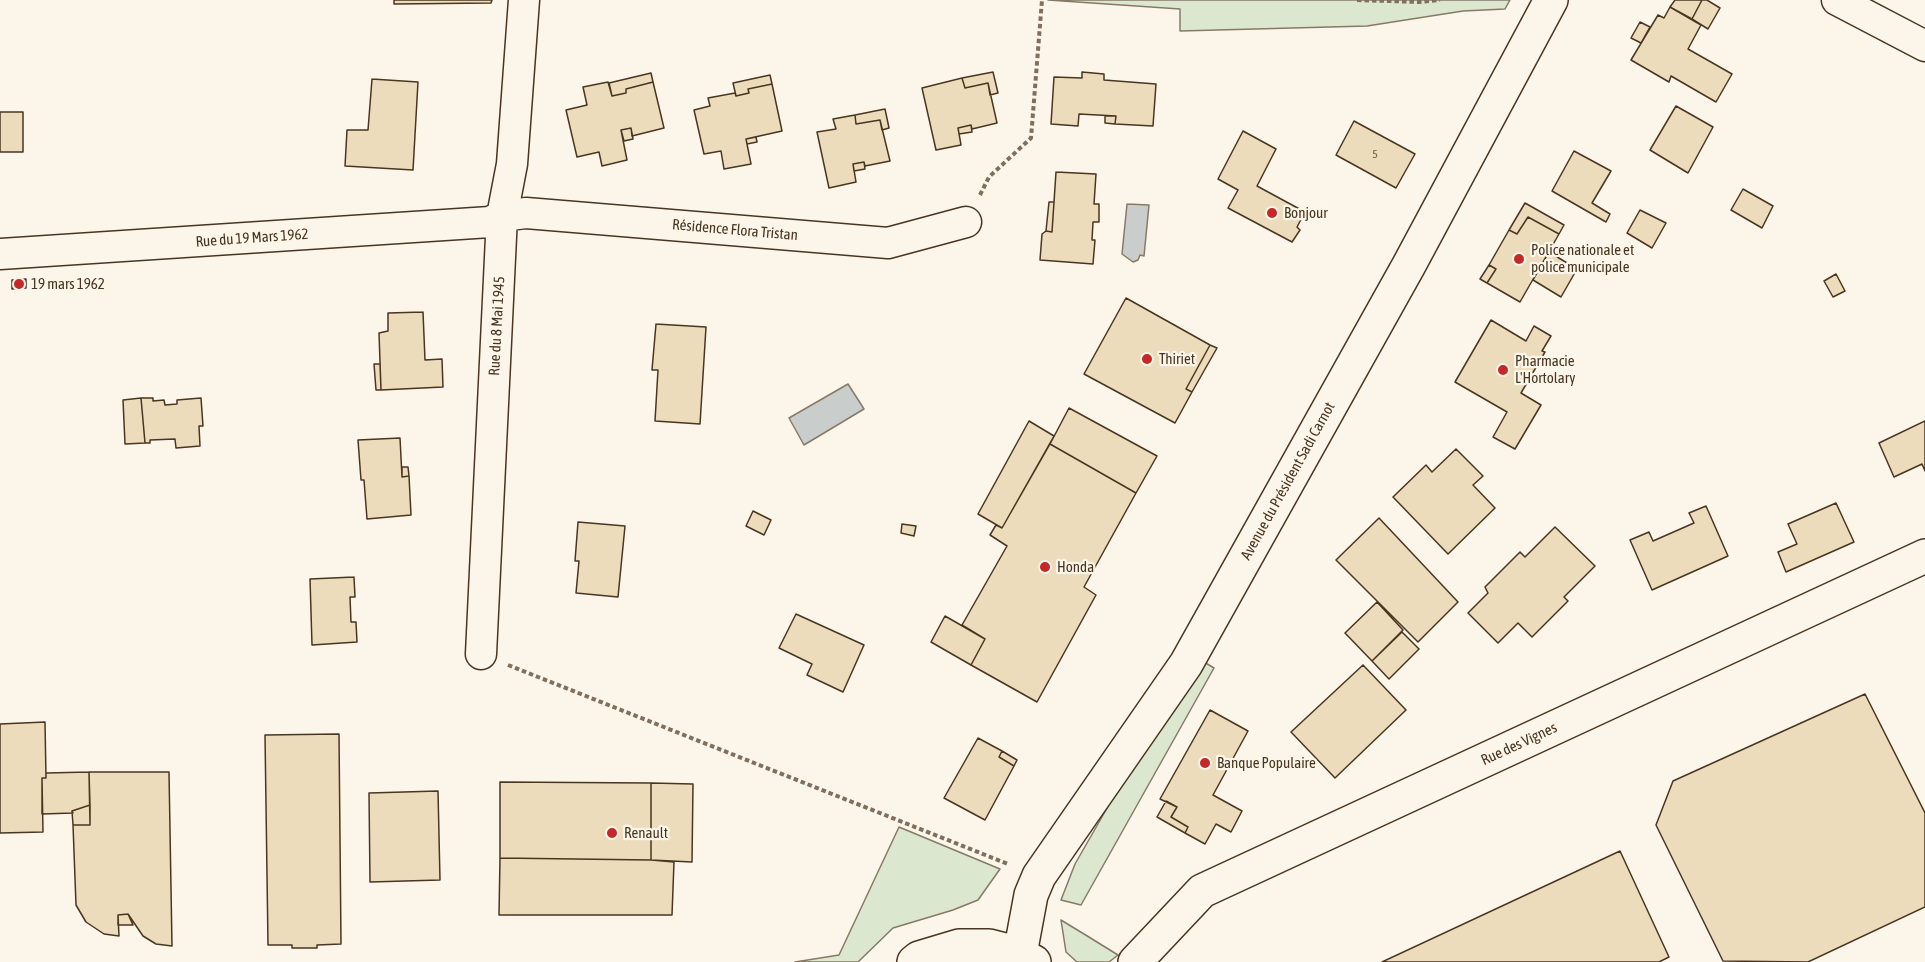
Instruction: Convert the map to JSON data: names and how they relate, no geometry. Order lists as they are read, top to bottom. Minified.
{"streets":{"main road":["Avenue du Président Sadi Carnot","Rue des Vignes"],"street":["Résidence Flora Tristan","Rue du 19 Mars 1962","Rue du 8 Mai 1945"]},"crossings":[["Résidence Flora Tristan","Rue du 19 Mars 1962"],["Résidence Flora Tristan","Rue du 8 Mai 1945"],["Rue du 19 Mars 1962","Rue du 8 Mai 1945"]],"places":["Bonjour","Police nationale et police municipale","19 mars 1962","Thiriet","Pharmacie L'Hortolary","Honda","Banque Populaire","Renault"],"house_numbers":["5"]}
